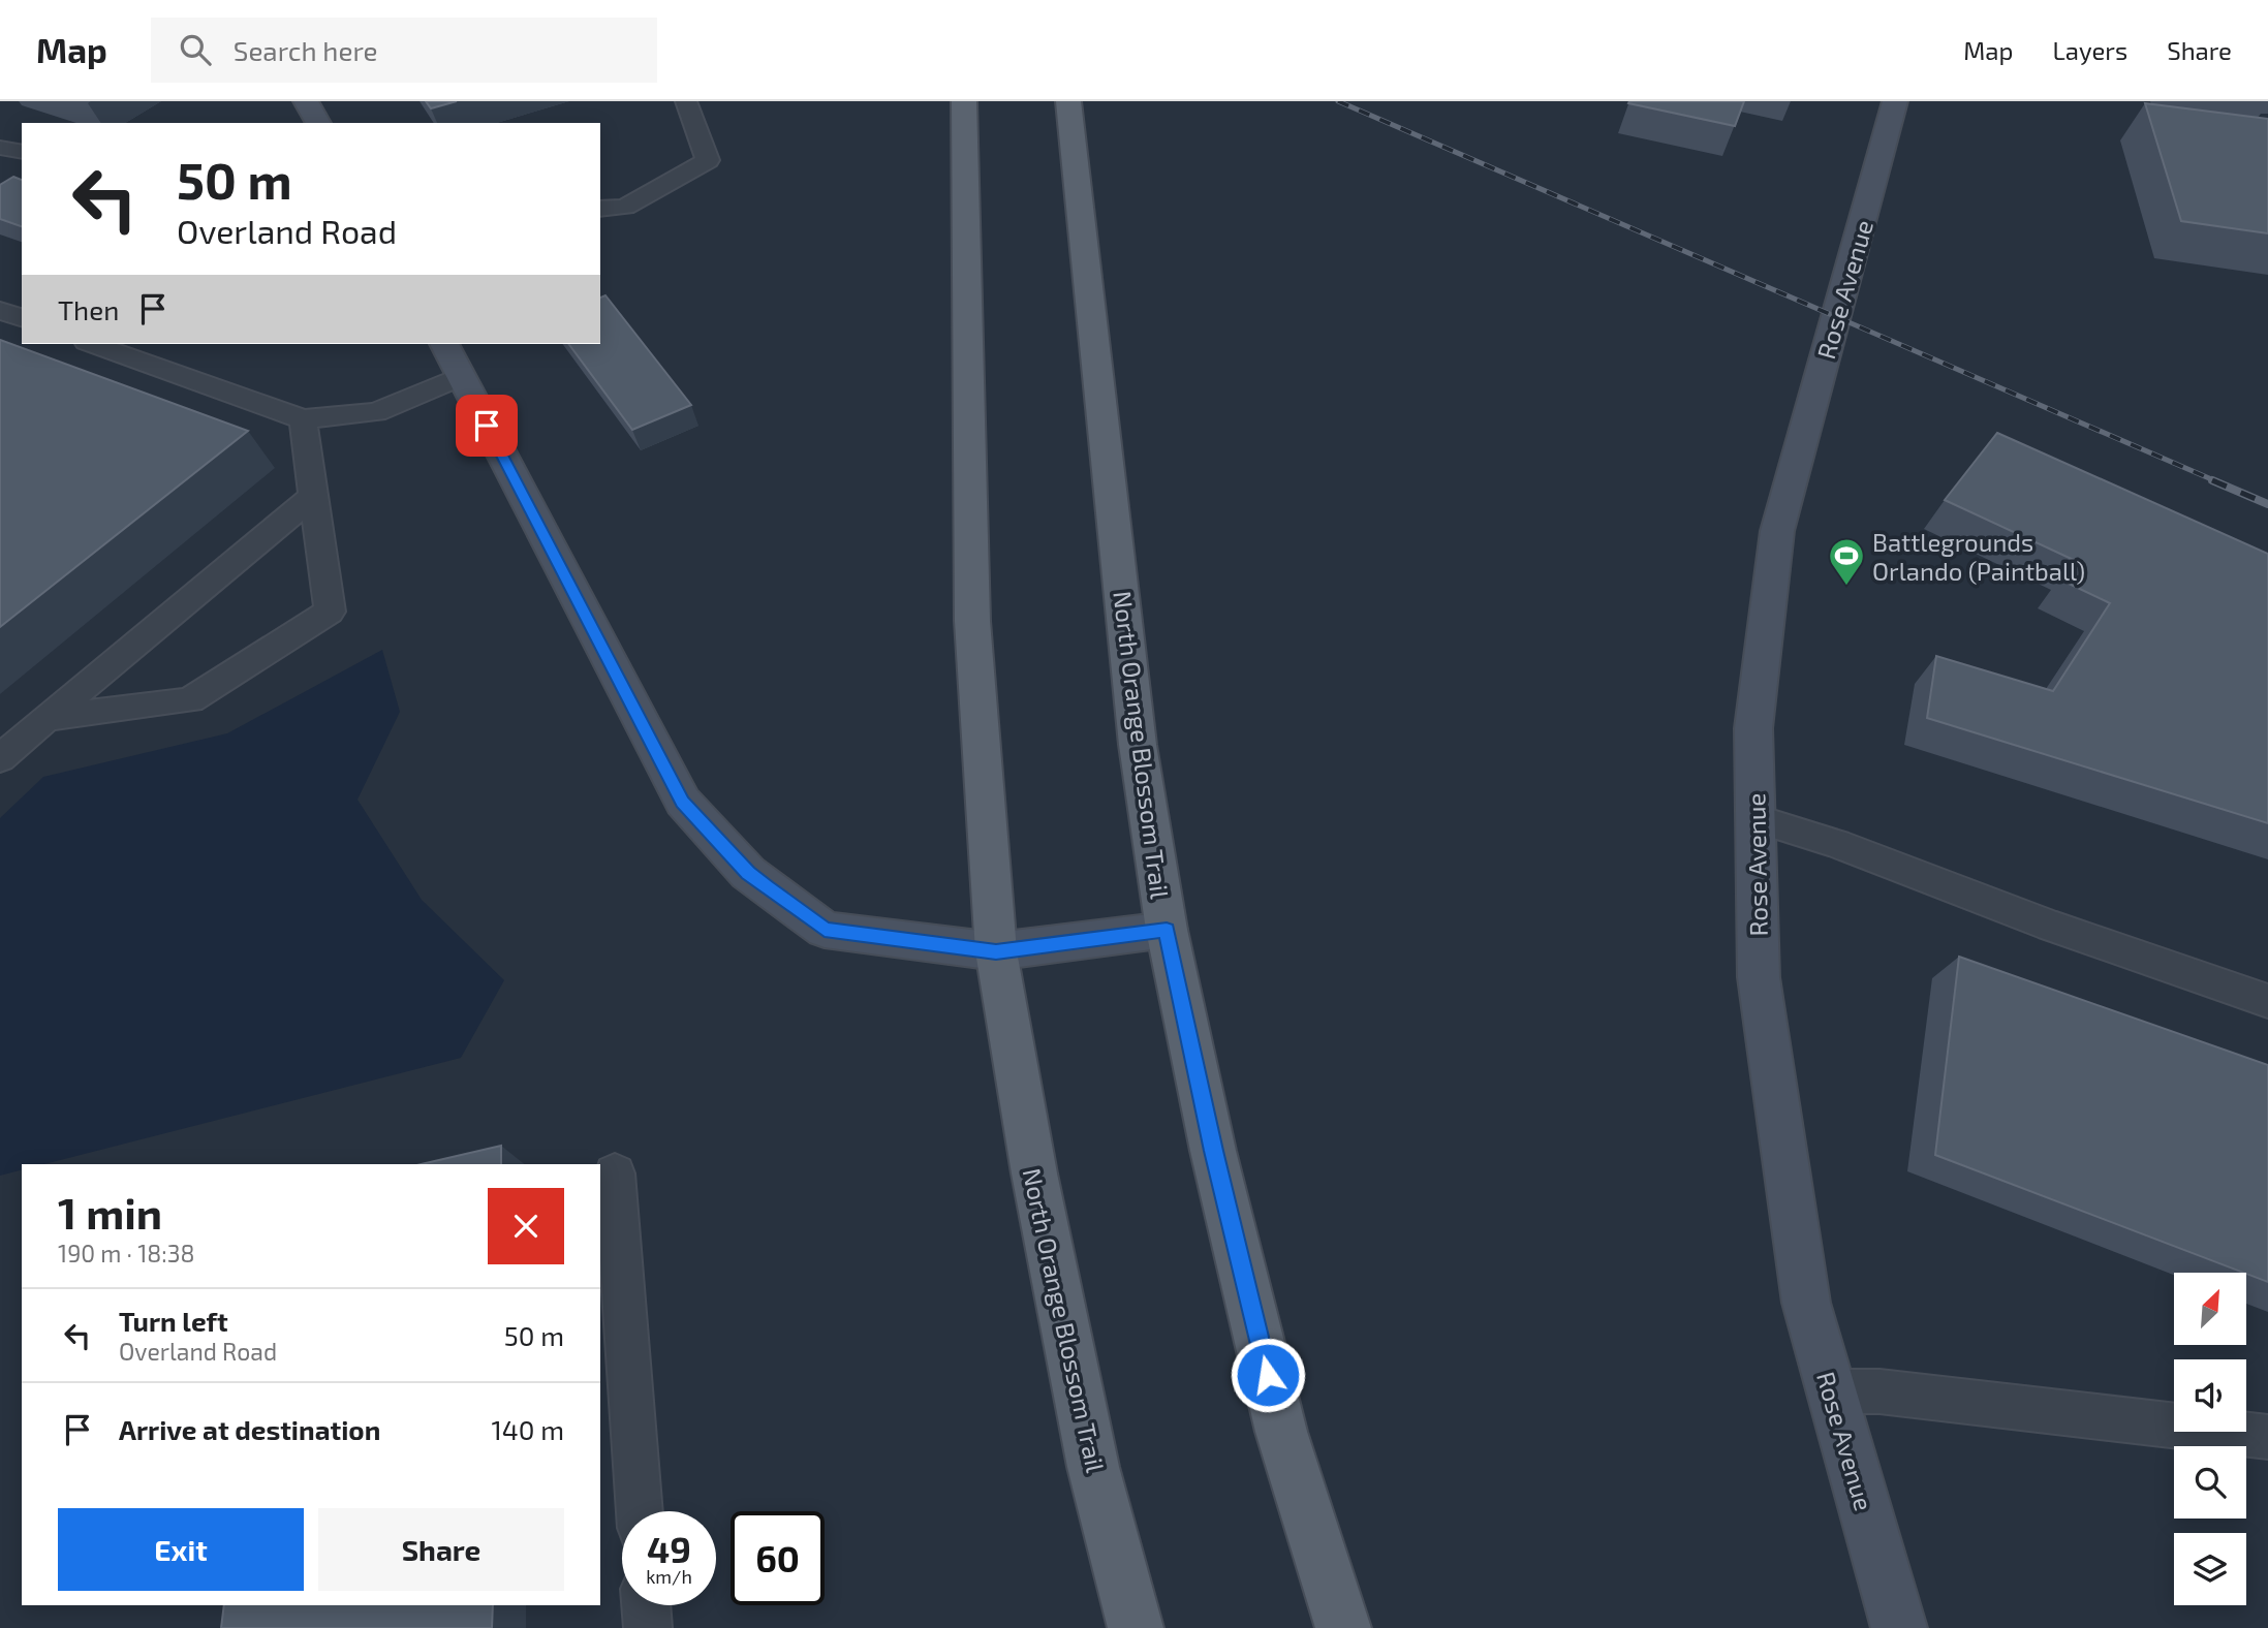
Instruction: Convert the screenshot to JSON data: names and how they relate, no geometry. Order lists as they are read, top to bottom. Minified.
{"streets":{"main road":["North Orange Blossom Trail"],"street":["Rose Avenue"]},"places":{"sports":["Battlegrounds Orlando (Paintball)"]},"north":"top right","page":{"header":"Map","search":"Search here","nav":["Map","Layers","Share"],"turn":["50 m","Overland Road"],"then":"Then","heading":["1 min","190 m · 18:38"],"list":[{"name":"Turn left","note":"Overland Road","value":"50 m"},{"name":"Arrive at destination","value":"140 m"}],"buttons":["Exit","Share"],"speed":"49 km/h","limit":"60"}}
